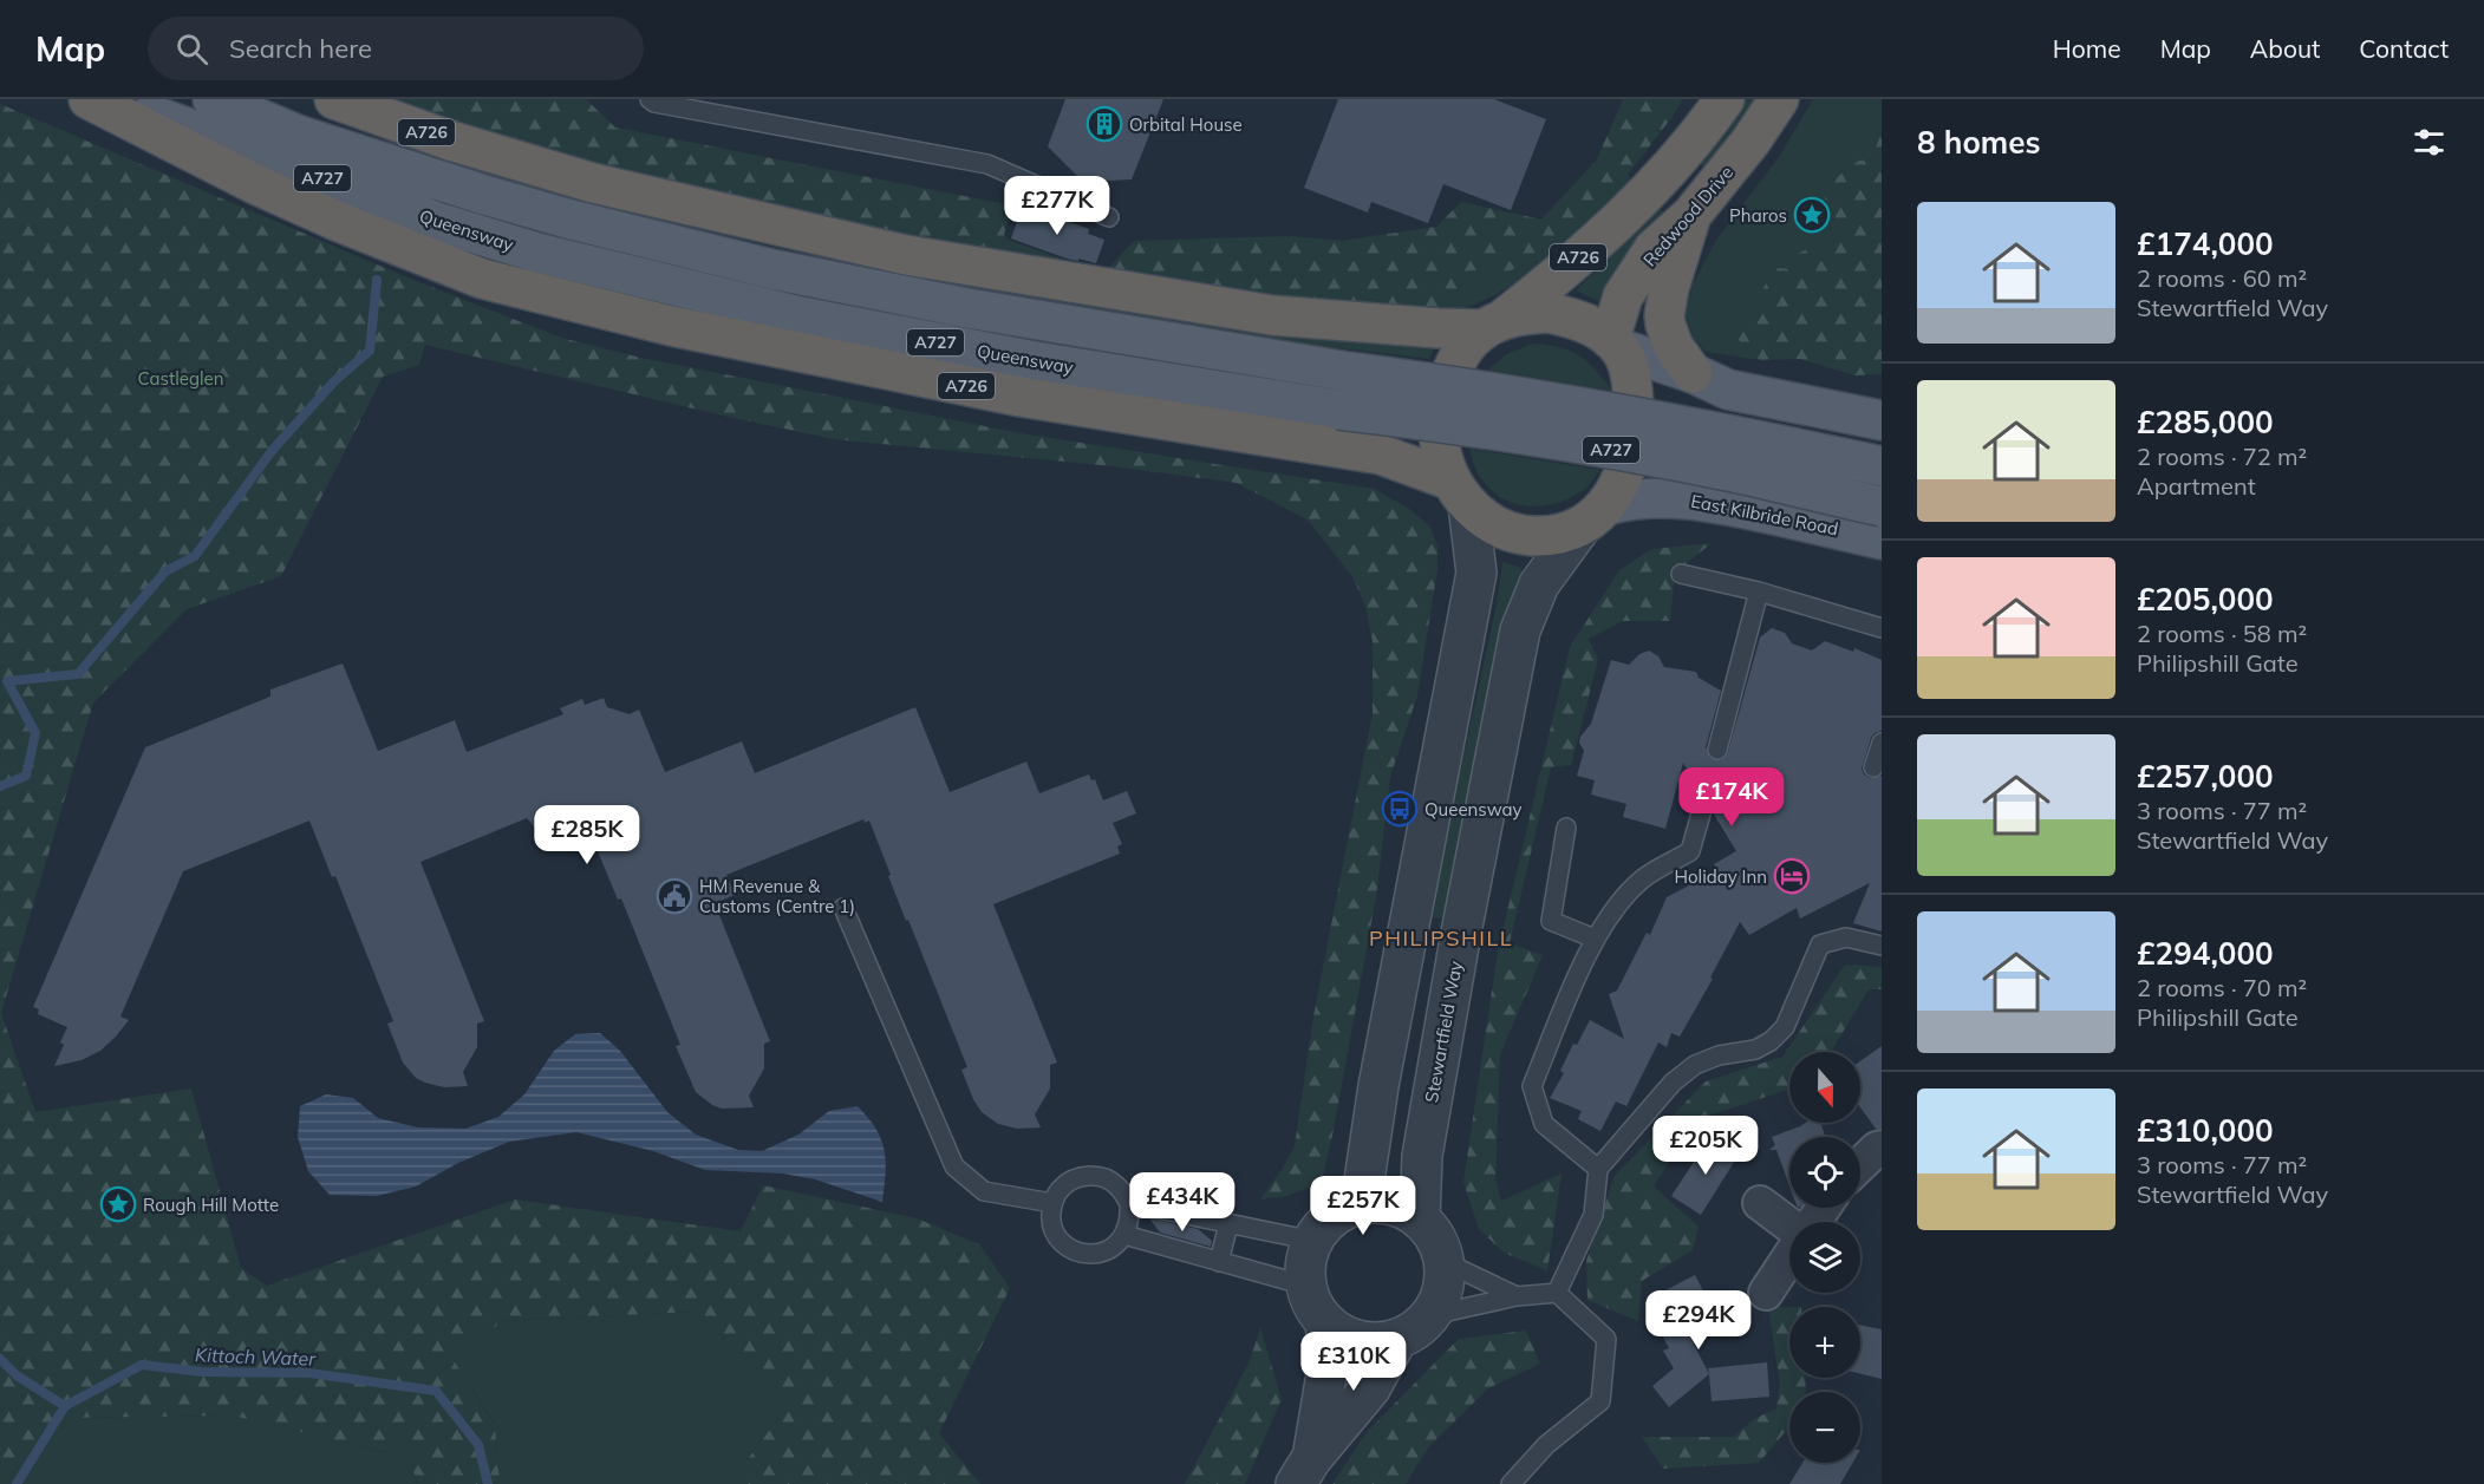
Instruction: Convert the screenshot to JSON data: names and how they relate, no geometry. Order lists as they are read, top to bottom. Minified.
{"streets":{"highway":["A726","Redwood Drive","Queensway"],"main road":["A727","East Kilbride Road"],"street":["Stewartfield Way"]},"crossings":[["A726","Redwood Drive"],["A726","Queensway"],["A726","East Kilbride Road"],["A726","Stewartfield Way"],["Redwood Drive","Queensway"],["Redwood Drive","East Kilbride Road"],["Redwood Drive","Stewartfield Way"],["Queensway","East Kilbride Road"],["Queensway","Stewartfield Way"],["East Kilbride Road","Stewartfield Way"]],"districts":["PHILIPSHILL"],"water":["Kittoch Water"],"parks":["Castleglen"],"places":{"building":["Orbital House"],"place":["Pharos","Rough Hill Motte"],"bus stop":["Queensway"],"hotel":["Holiday Inn"],"public building":["HM Revenue & Customs (Centre 1)"]},"north":"bottom","page":{"header":"Map","search":"Search here","nav":["Home","Map","About","Contact"],"heading":"8 homes","price":["£277K","£174K","£285K","£205K","£434K","£257K","£294K","£310K"],"list":[{"name":"£174,000","note":"2 rooms · 60 m² · Stewartfield Way"},{"name":"£285,000","note":"2 rooms · 72 m² · Apartment"},{"name":"£205,000","note":"2 rooms · 58 m² · Philipshill Gate"},{"name":"£257,000","note":"3 rooms · 77 m² · Stewartfield Way"},{"name":"£294,000","note":"2 rooms · 70 m² · Philipshill Gate"},{"name":"£310,000","note":"3 rooms · 77 m² · Stewartfield Way"}],"map_buttons":["+","−"]}}
